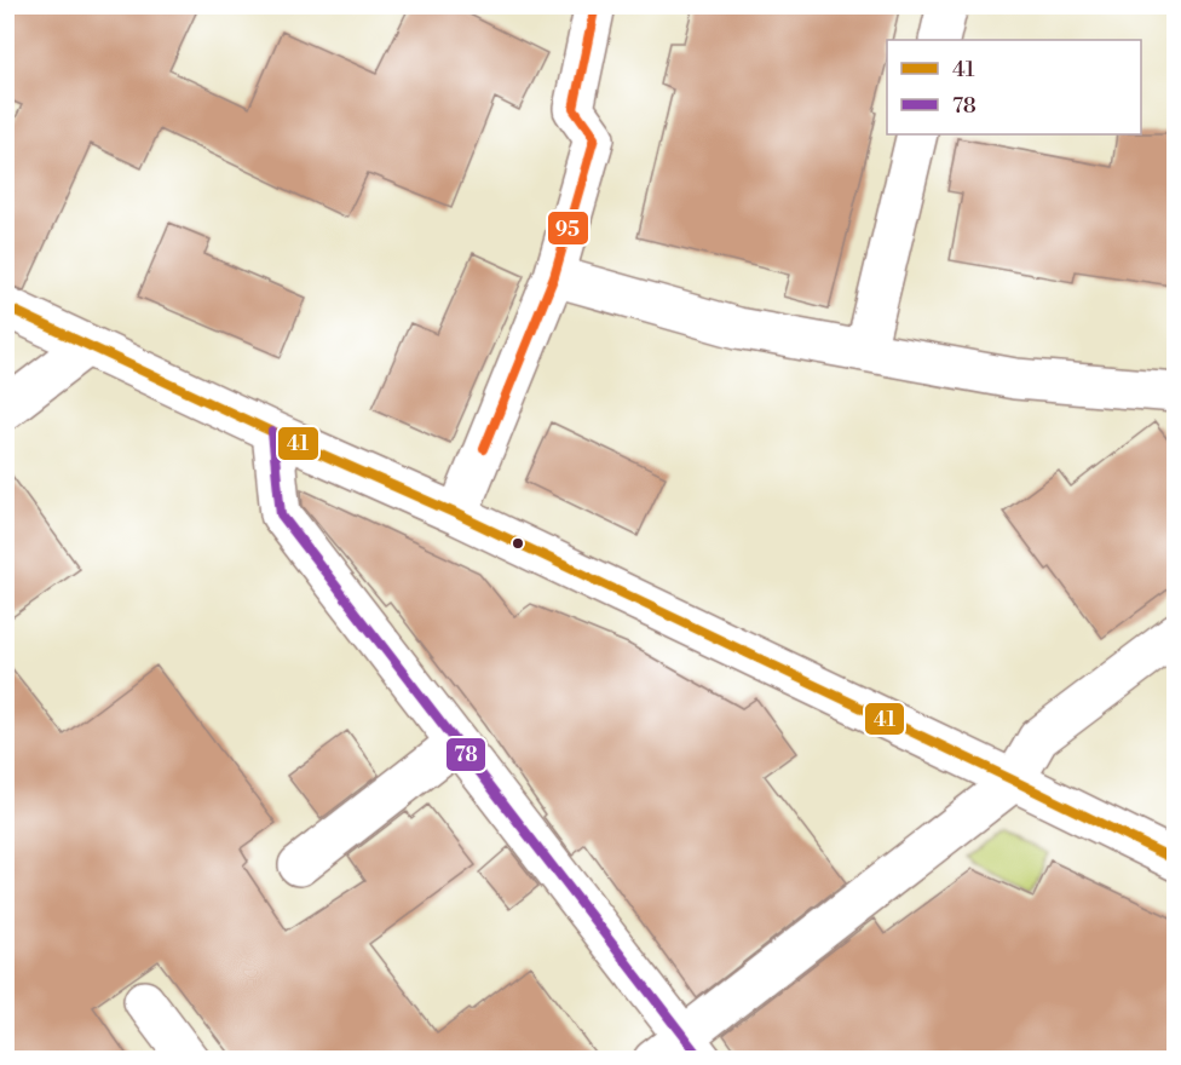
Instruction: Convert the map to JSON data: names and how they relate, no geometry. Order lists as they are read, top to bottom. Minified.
{"lines":["transit line 95","transit line 41","transit line 78"],"legend":["41","78"]}
